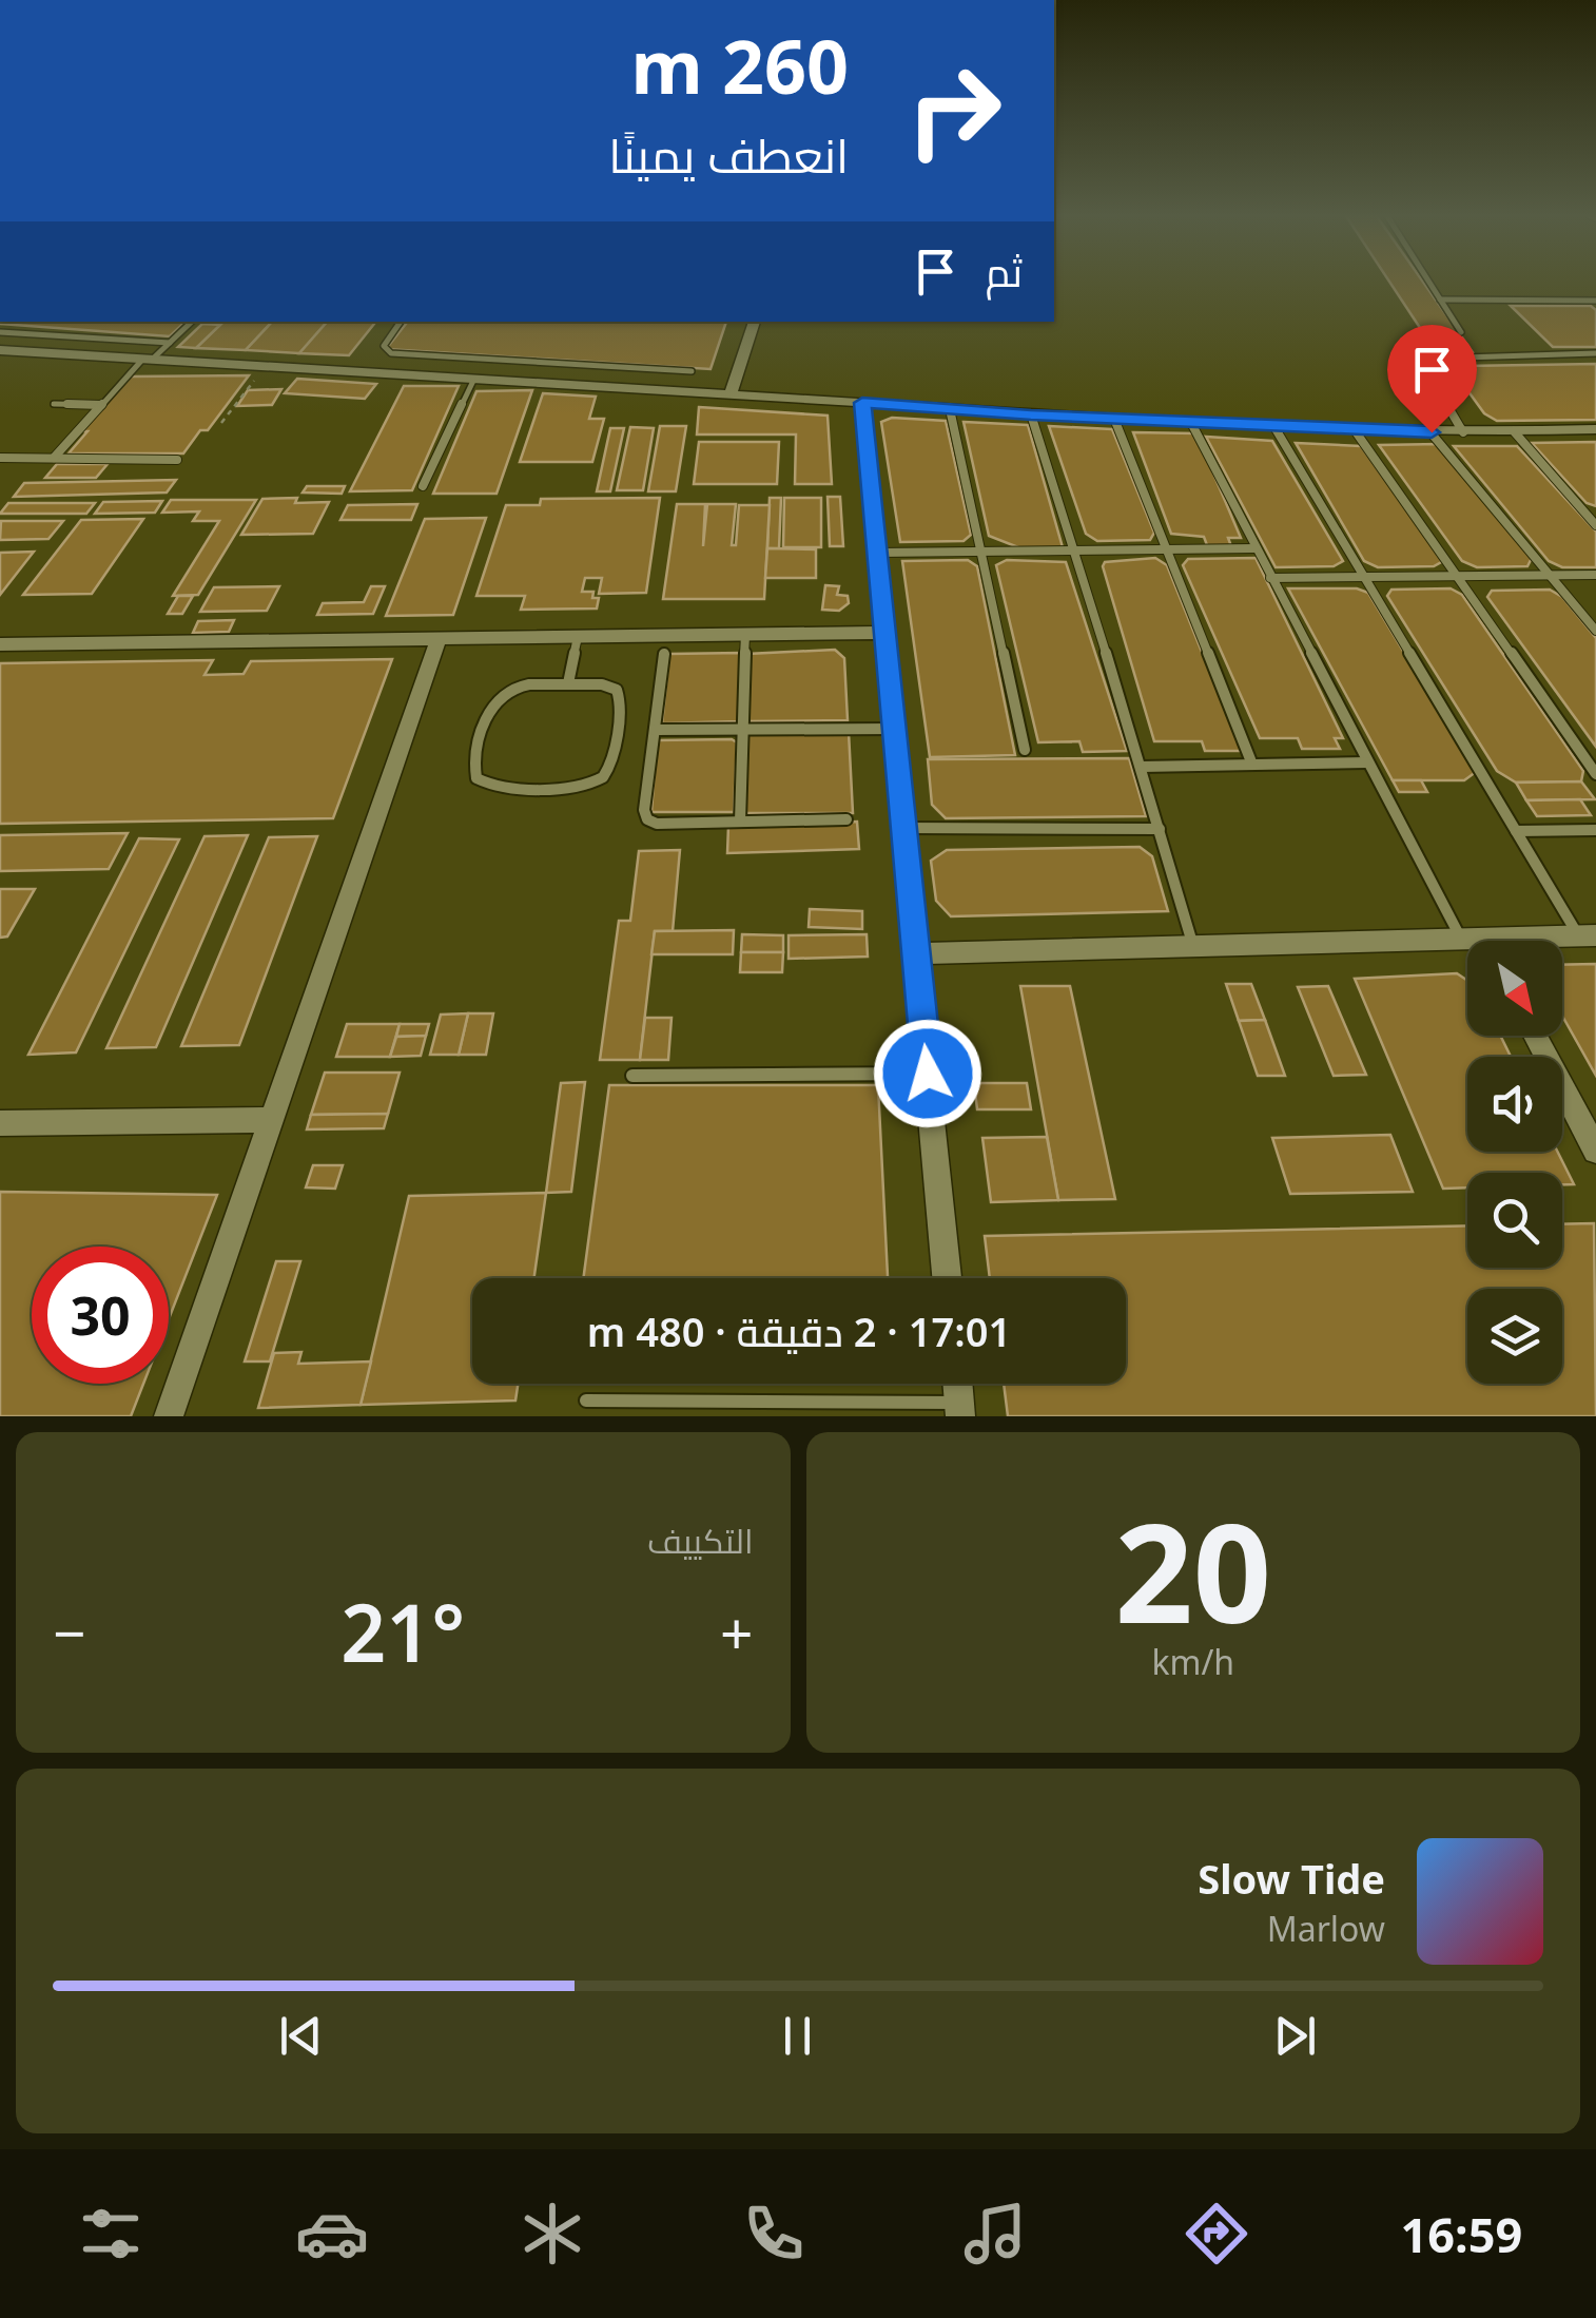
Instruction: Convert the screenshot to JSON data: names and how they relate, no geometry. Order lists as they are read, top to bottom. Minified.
{"north":"bottom right","page":{"turn":["260 m","انعطف يمينًا"],"then":"ثم","limit":"30","trip":"17:01 · 2 دقيقة · 480 m","tile":[["20","km/h"],"التكييف"],"heat":["−","21°","+"],"song":["Slow Tide","Marlow"],"tabs":"16:59"}}
